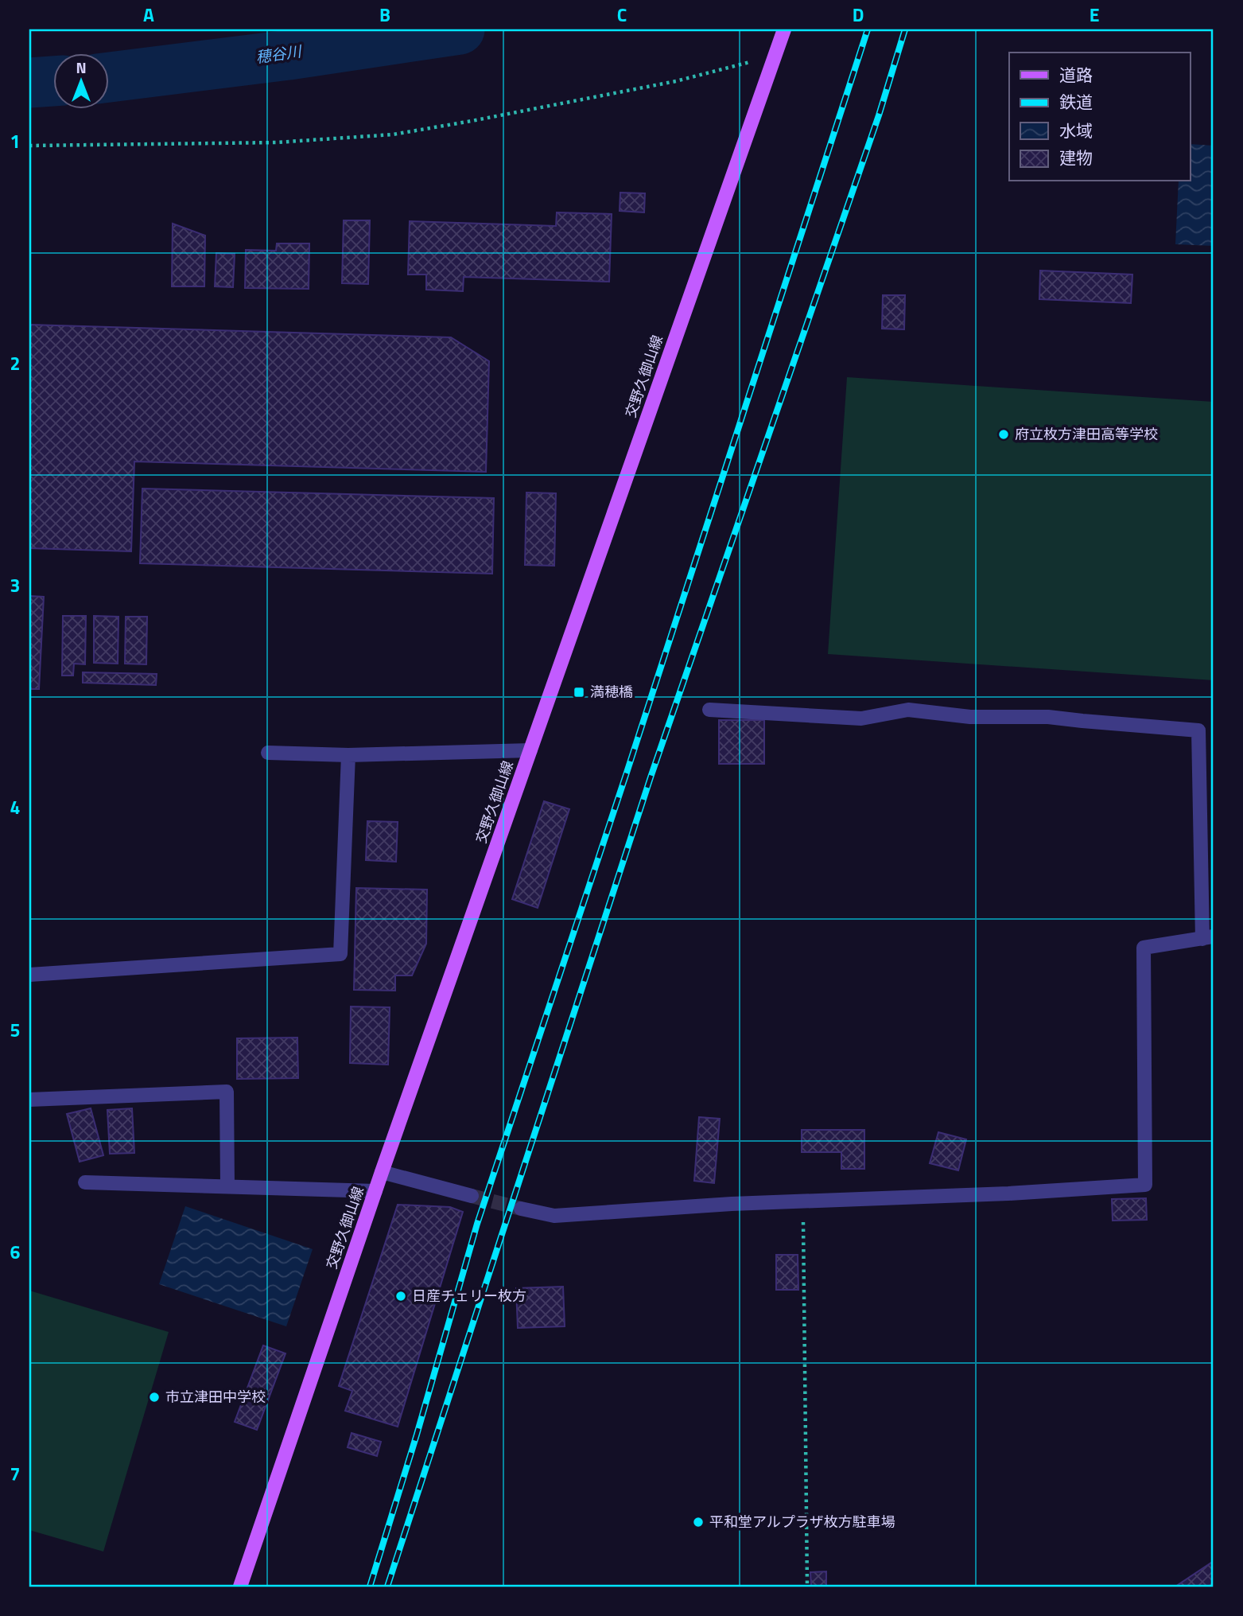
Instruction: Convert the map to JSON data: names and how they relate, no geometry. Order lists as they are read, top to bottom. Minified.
{"streets":{"main road":["交野久御山線"]},"water":["穂谷川"],"places":{"other":["府立枚方津田高等学校","日産チェリー枚方","市立津田中学校","平和堂アルプラザ枚方駐車場"],"transit":["満穂橋"]},"legend":["道路","鉄道","水域","建物"],"north":"top","grid":{"columns":["A","B","C","D","E"],"rows":["1","2","3","4","5","6","7"]}}
